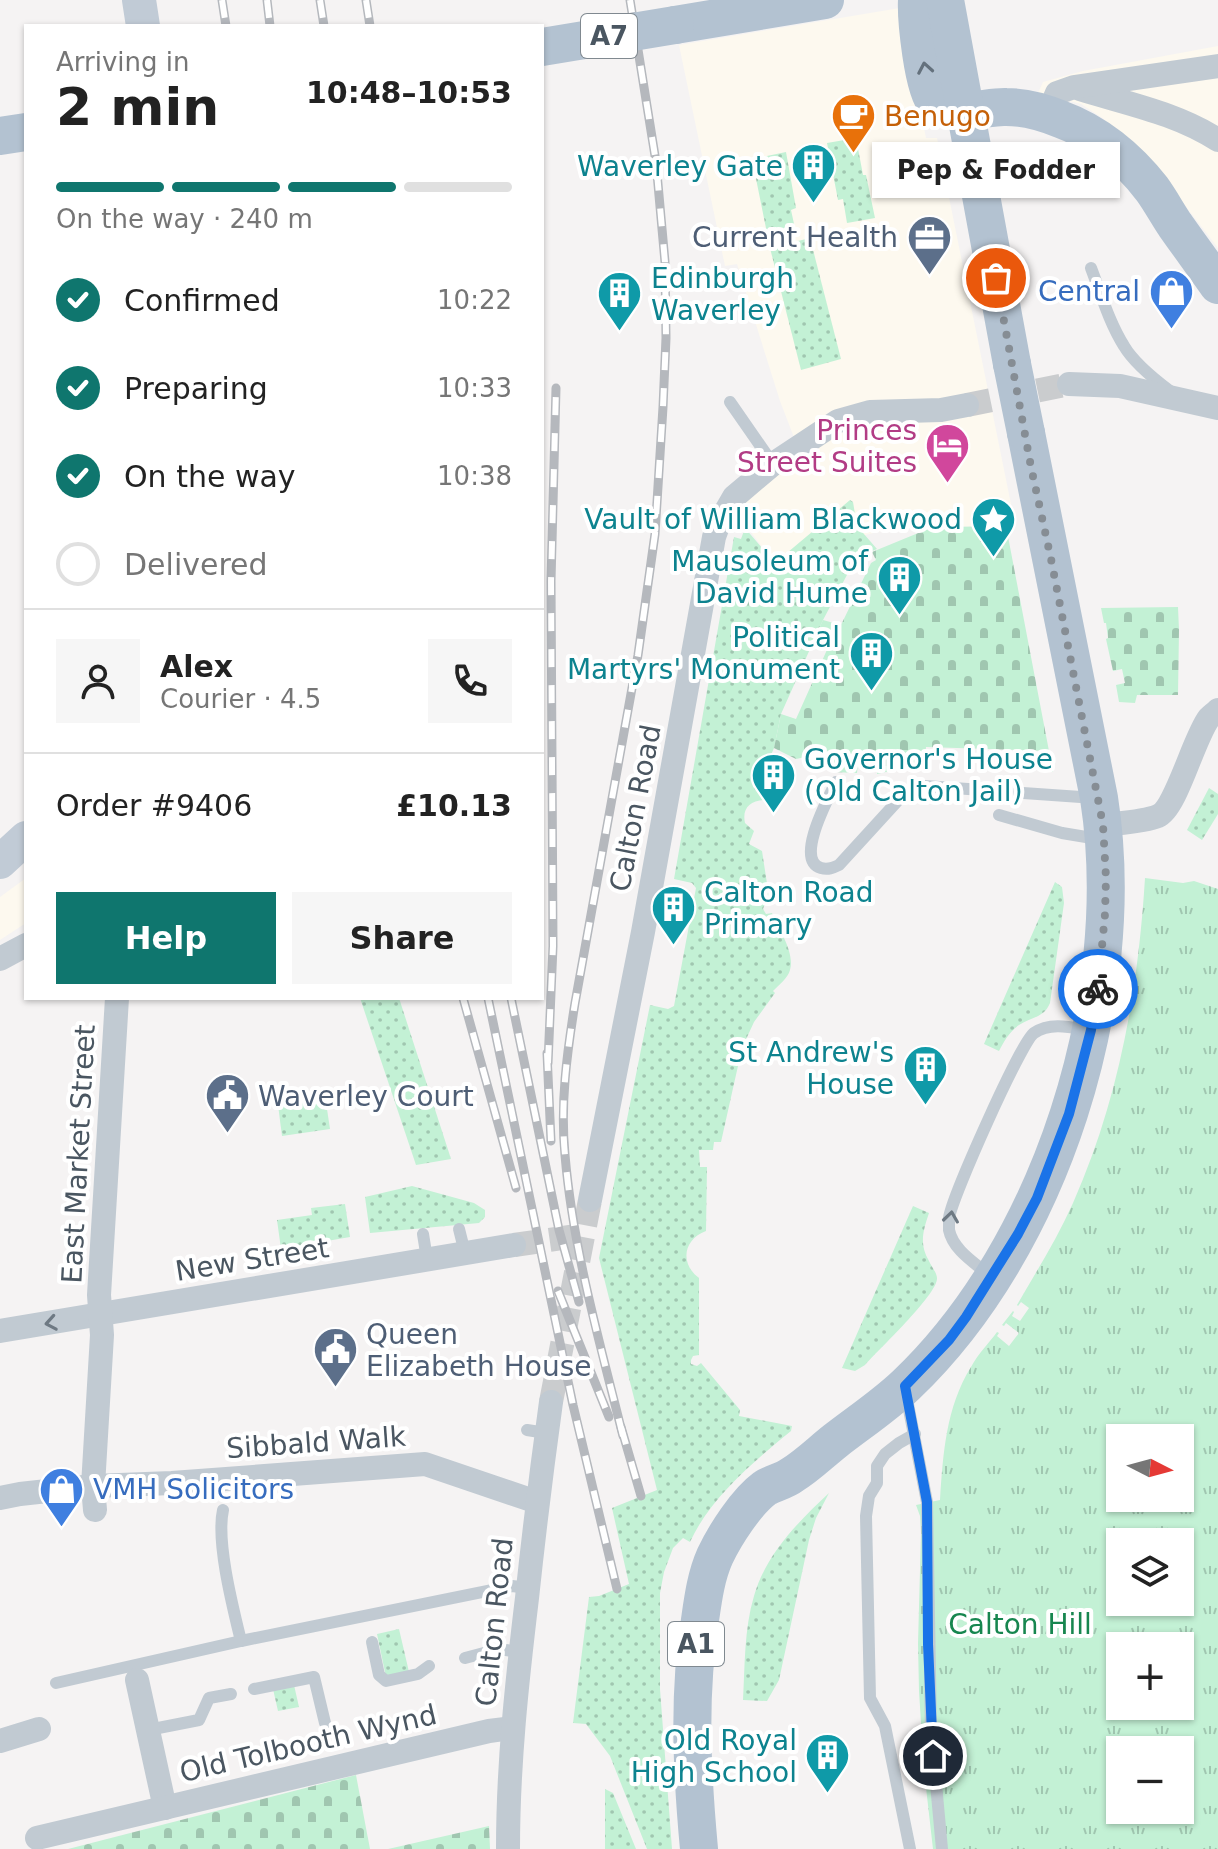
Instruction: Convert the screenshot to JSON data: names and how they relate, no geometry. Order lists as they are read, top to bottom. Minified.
{"streets":{"main road":["A7","A1"],"street":["Calton Road","East Market Street","New Street","Sibbald Walk","Old Tolbooth Wynd"]},"crossings":[["Calton Road","Sibbald Walk"],["Calton Road","Old Tolbooth Wynd"],["East Market Street","New Street"]],"parks":["Calton Hill"],"places":{"cafe":["Benugo"],"building":["Waverley Gate","Edinburgh Waverley","Mausoleum of David Hume","Political Martyrs' Monument","Governor's House (Old Calton Jail)","Calton Road Primary","St Andrew's House","Old Royal High School"],"office":["Current Health"],"other":["Pep & Fodder"],"shop":["Central","VMH Solicitors"],"hotel":["Princes Street Suites"],"place":["Vault of William Blackwood"],"public building":["Waverley Court","Queen Elizabeth House"]},"north":"right","page":{"heading":["2 min","Arriving in","10:48–10:53"],"panel":["Alex","Courier · 4.5","Order #9406","£10.13"],"bubble":"Pep & Fodder","bar":"On the way · 240 m","list":[["Confirmed","10:22"],["Preparing","10:33"],["On the way","10:38"],"Delivered"],"buttons":["Help","Share"],"map_buttons":["+","−"]}}
